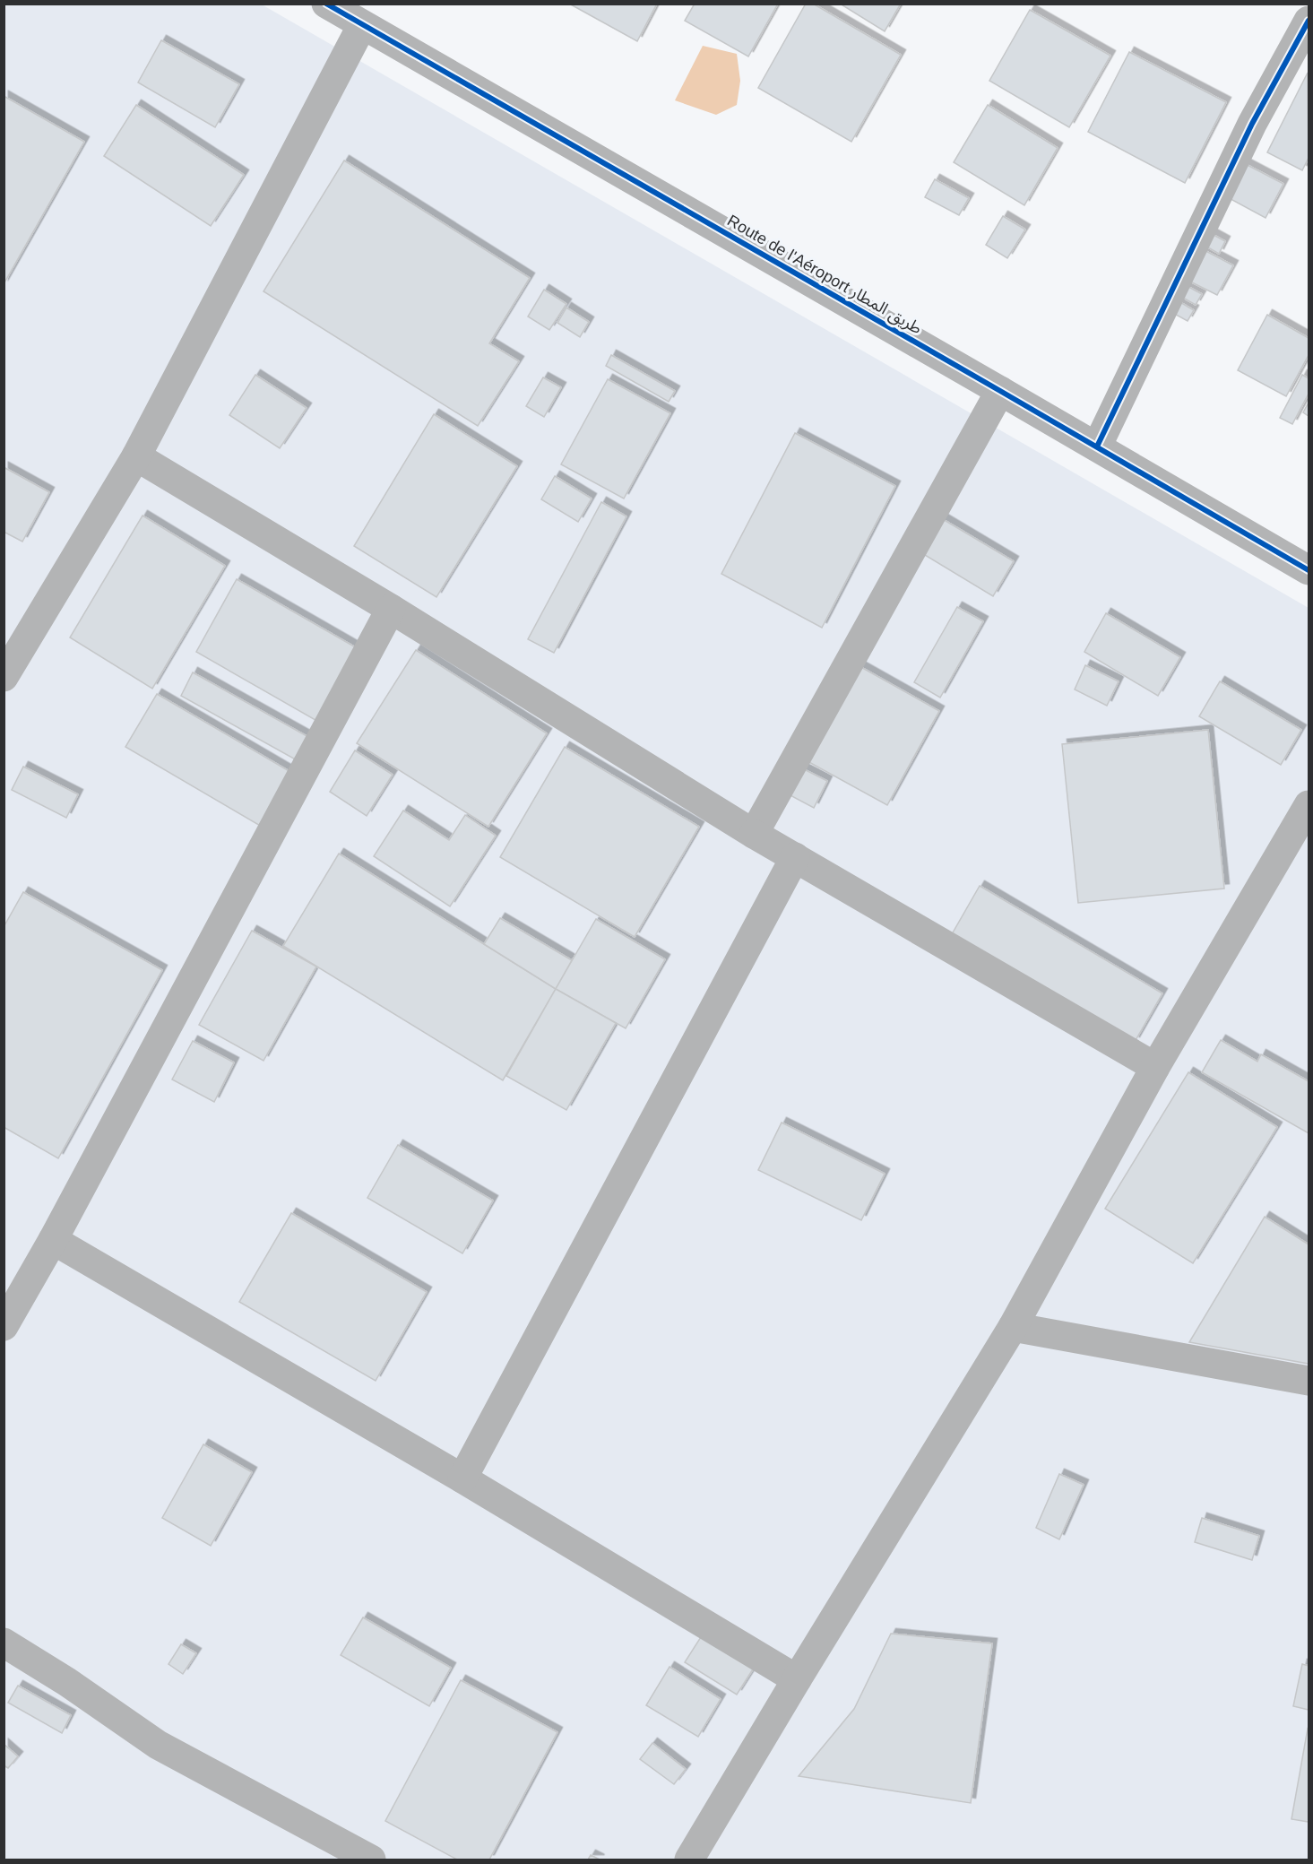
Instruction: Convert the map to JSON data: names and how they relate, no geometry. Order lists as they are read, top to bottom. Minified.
{"streets":{"street":["Route de l'Aéroport طريق المطار"]}}
